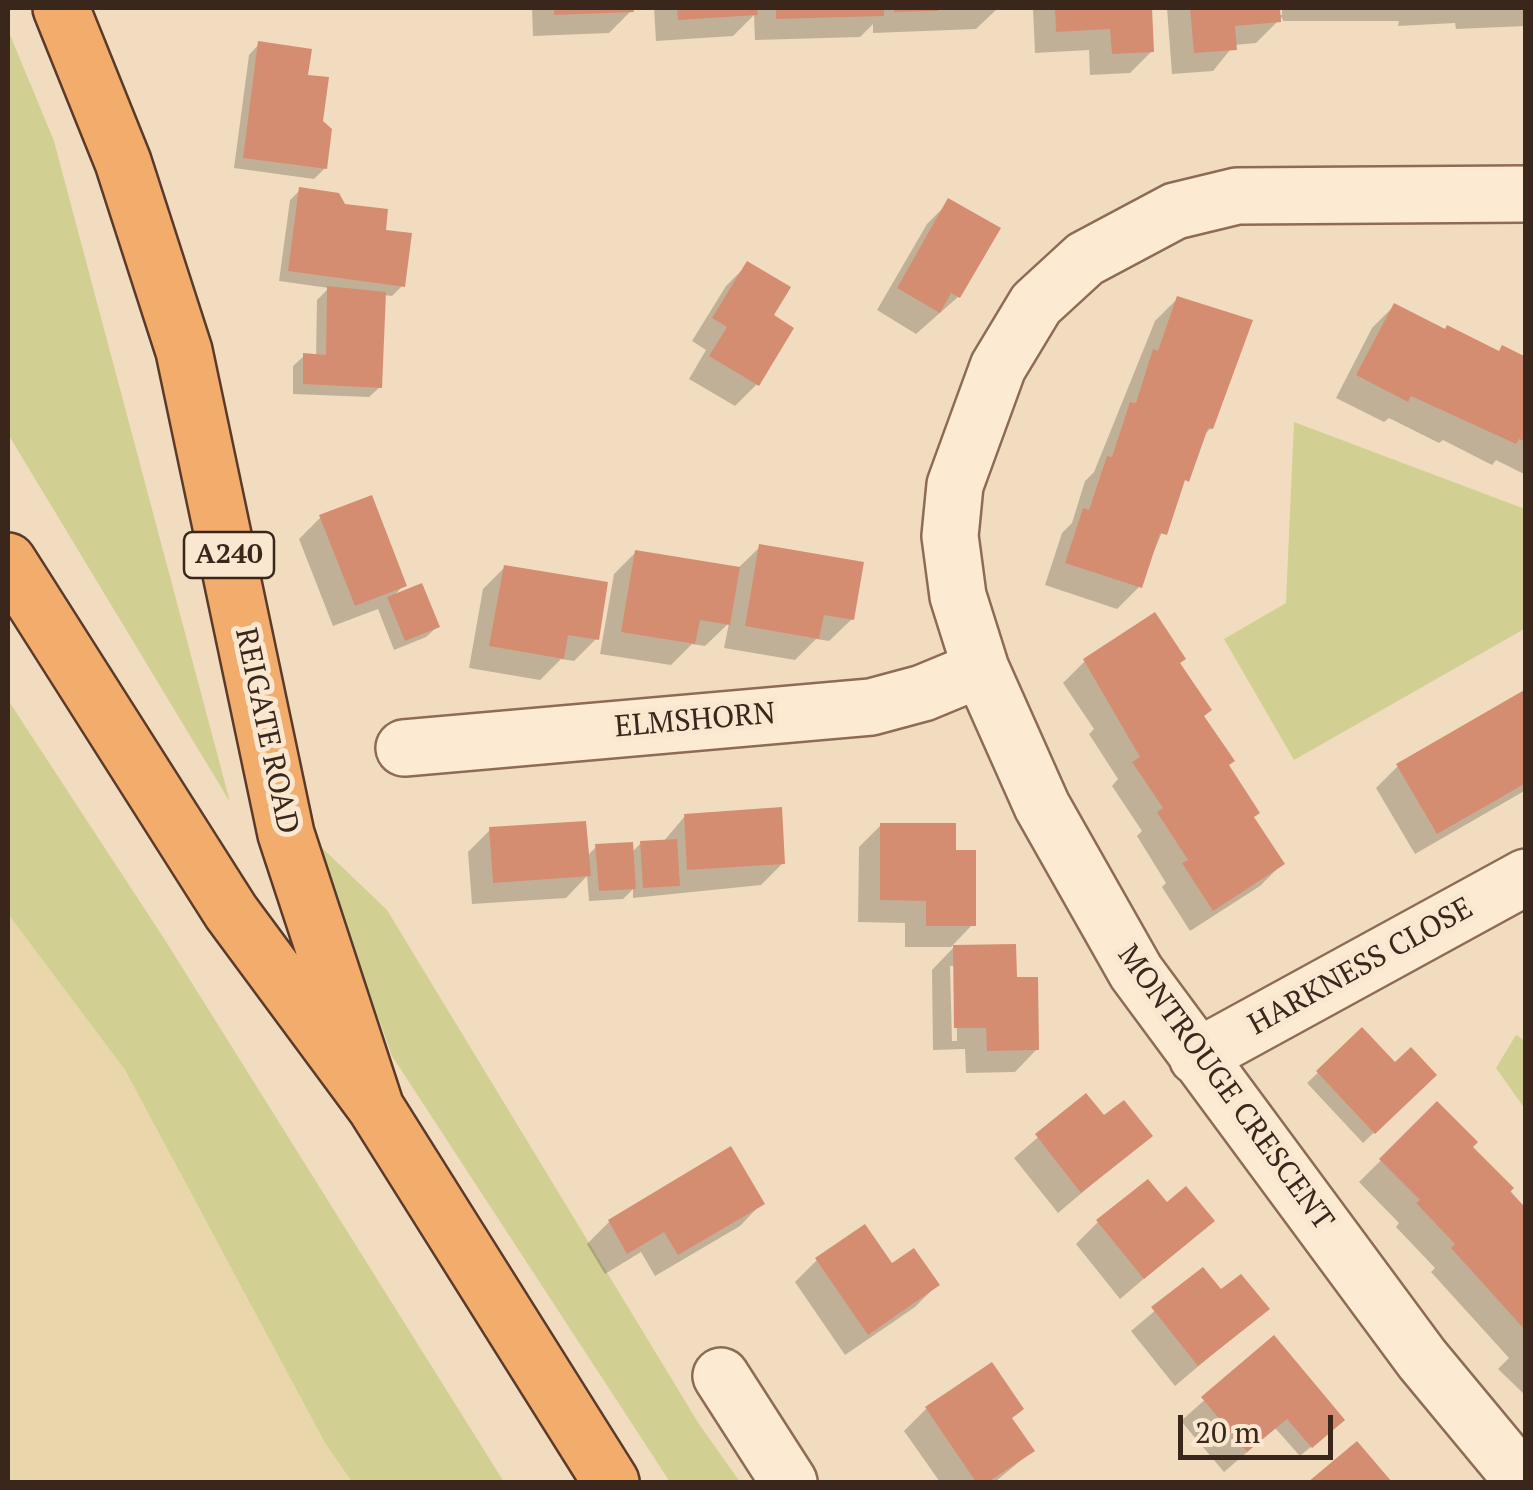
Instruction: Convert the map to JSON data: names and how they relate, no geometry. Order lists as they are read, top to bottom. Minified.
{"streets":{"highway":["A240","REIGATE ROAD"],"street":["ELMSHORN","HARKNESS CLOSE","MONTROUGE CRESCENT"]},"crossings":[["ELMSHORN","MONTROUGE CRESCENT"],["HARKNESS CLOSE","MONTROUGE CRESCENT"]],"scale_bar":"20 m"}
